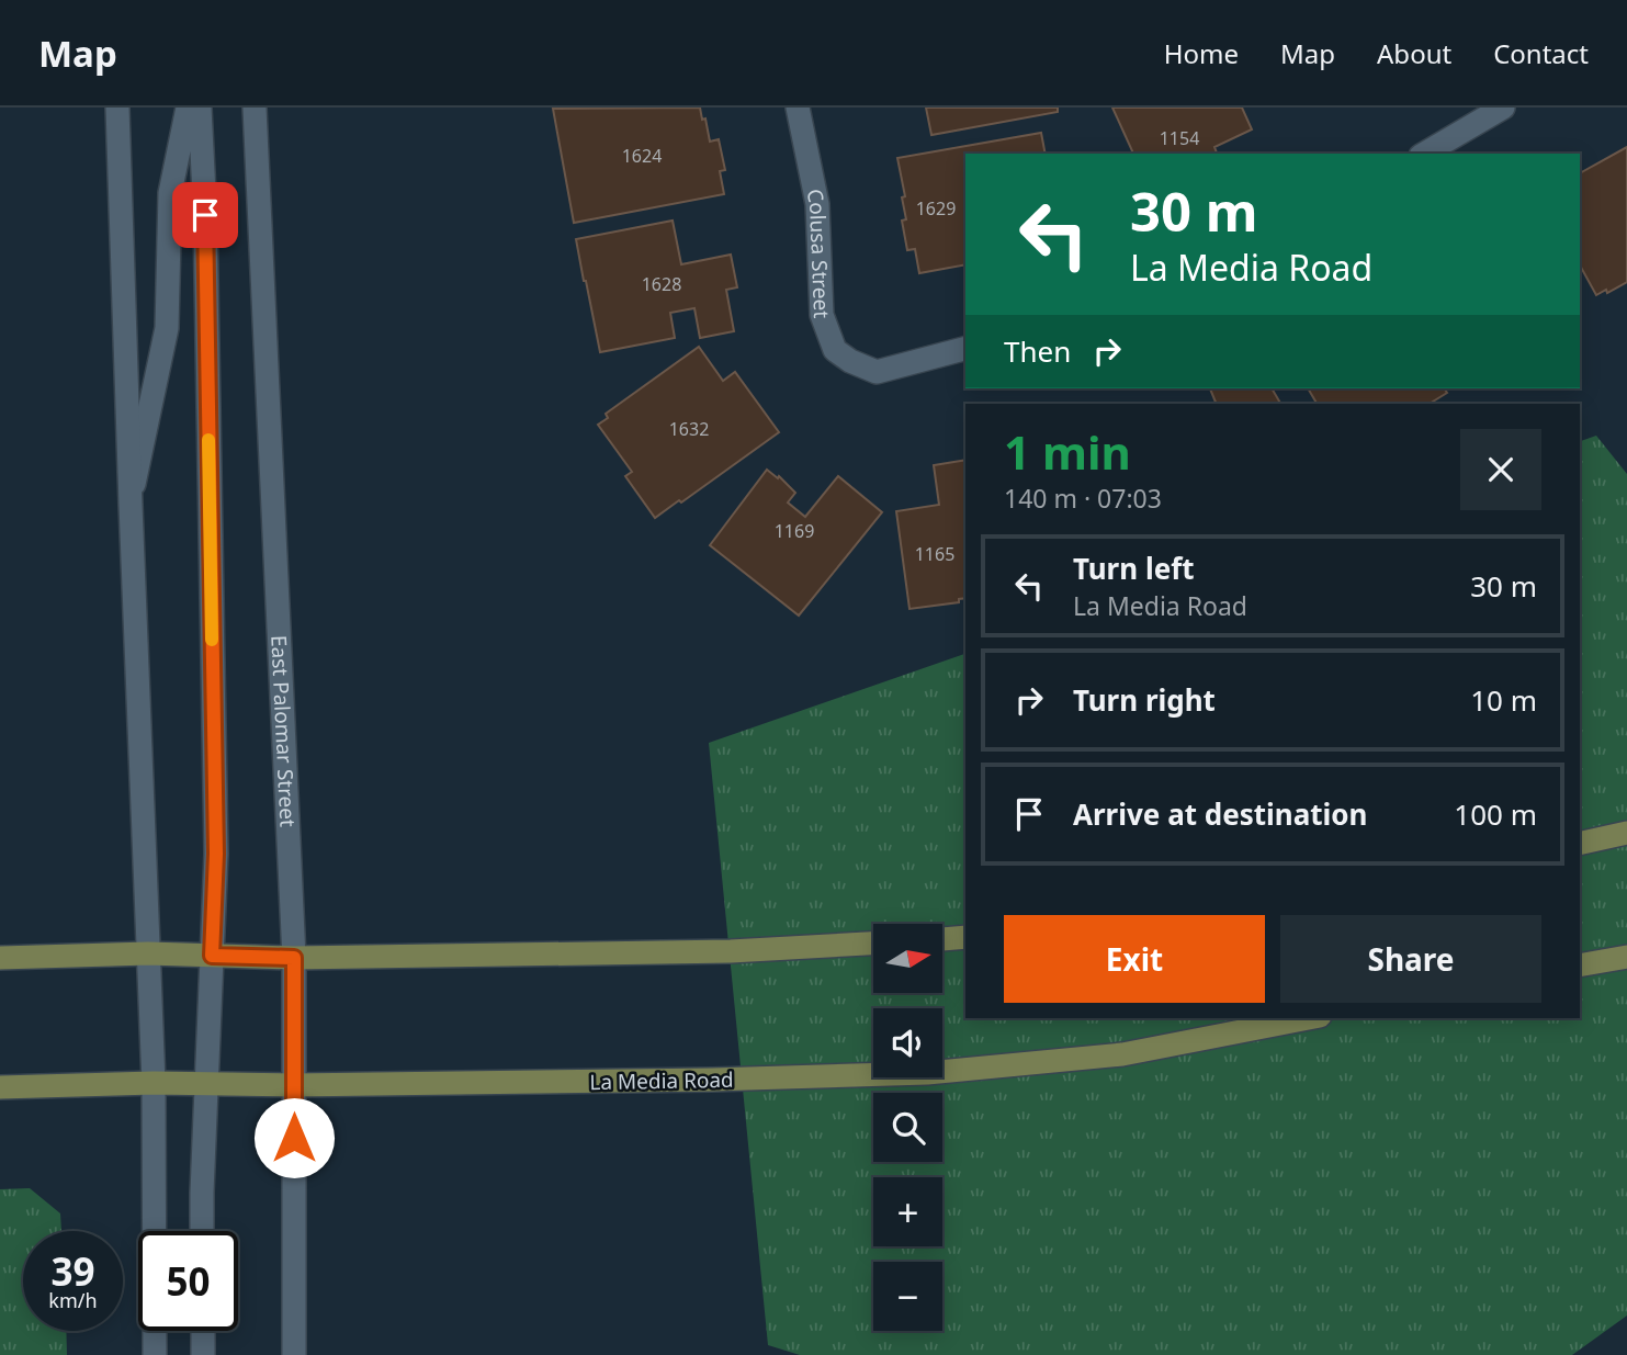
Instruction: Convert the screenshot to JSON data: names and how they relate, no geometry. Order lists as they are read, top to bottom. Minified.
{"streets":{"main road":["Colusa Street","East Palomar Street","La Media Road"]},"crossings":[["East Palomar Street","La Media Road"]],"house_numbers":["1154","1624","1629","1628","1632","1169","1165"],"north":"right","page":{"header":"Map","nav":["Home","Map","About","Contact"],"turn":["30 m","La Media Road"],"then":"Then","heading":["1 min","140 m · 07:03"],"list":[{"name":"Turn left","note":"La Media Road","value":"30 m"},{"name":"Turn right","value":"10 m"},{"name":"Arrive at destination","value":"100 m"}],"buttons":["Exit","Share"],"map_buttons":["+","−"],"speed":"39 km/h","limit":"50"}}
